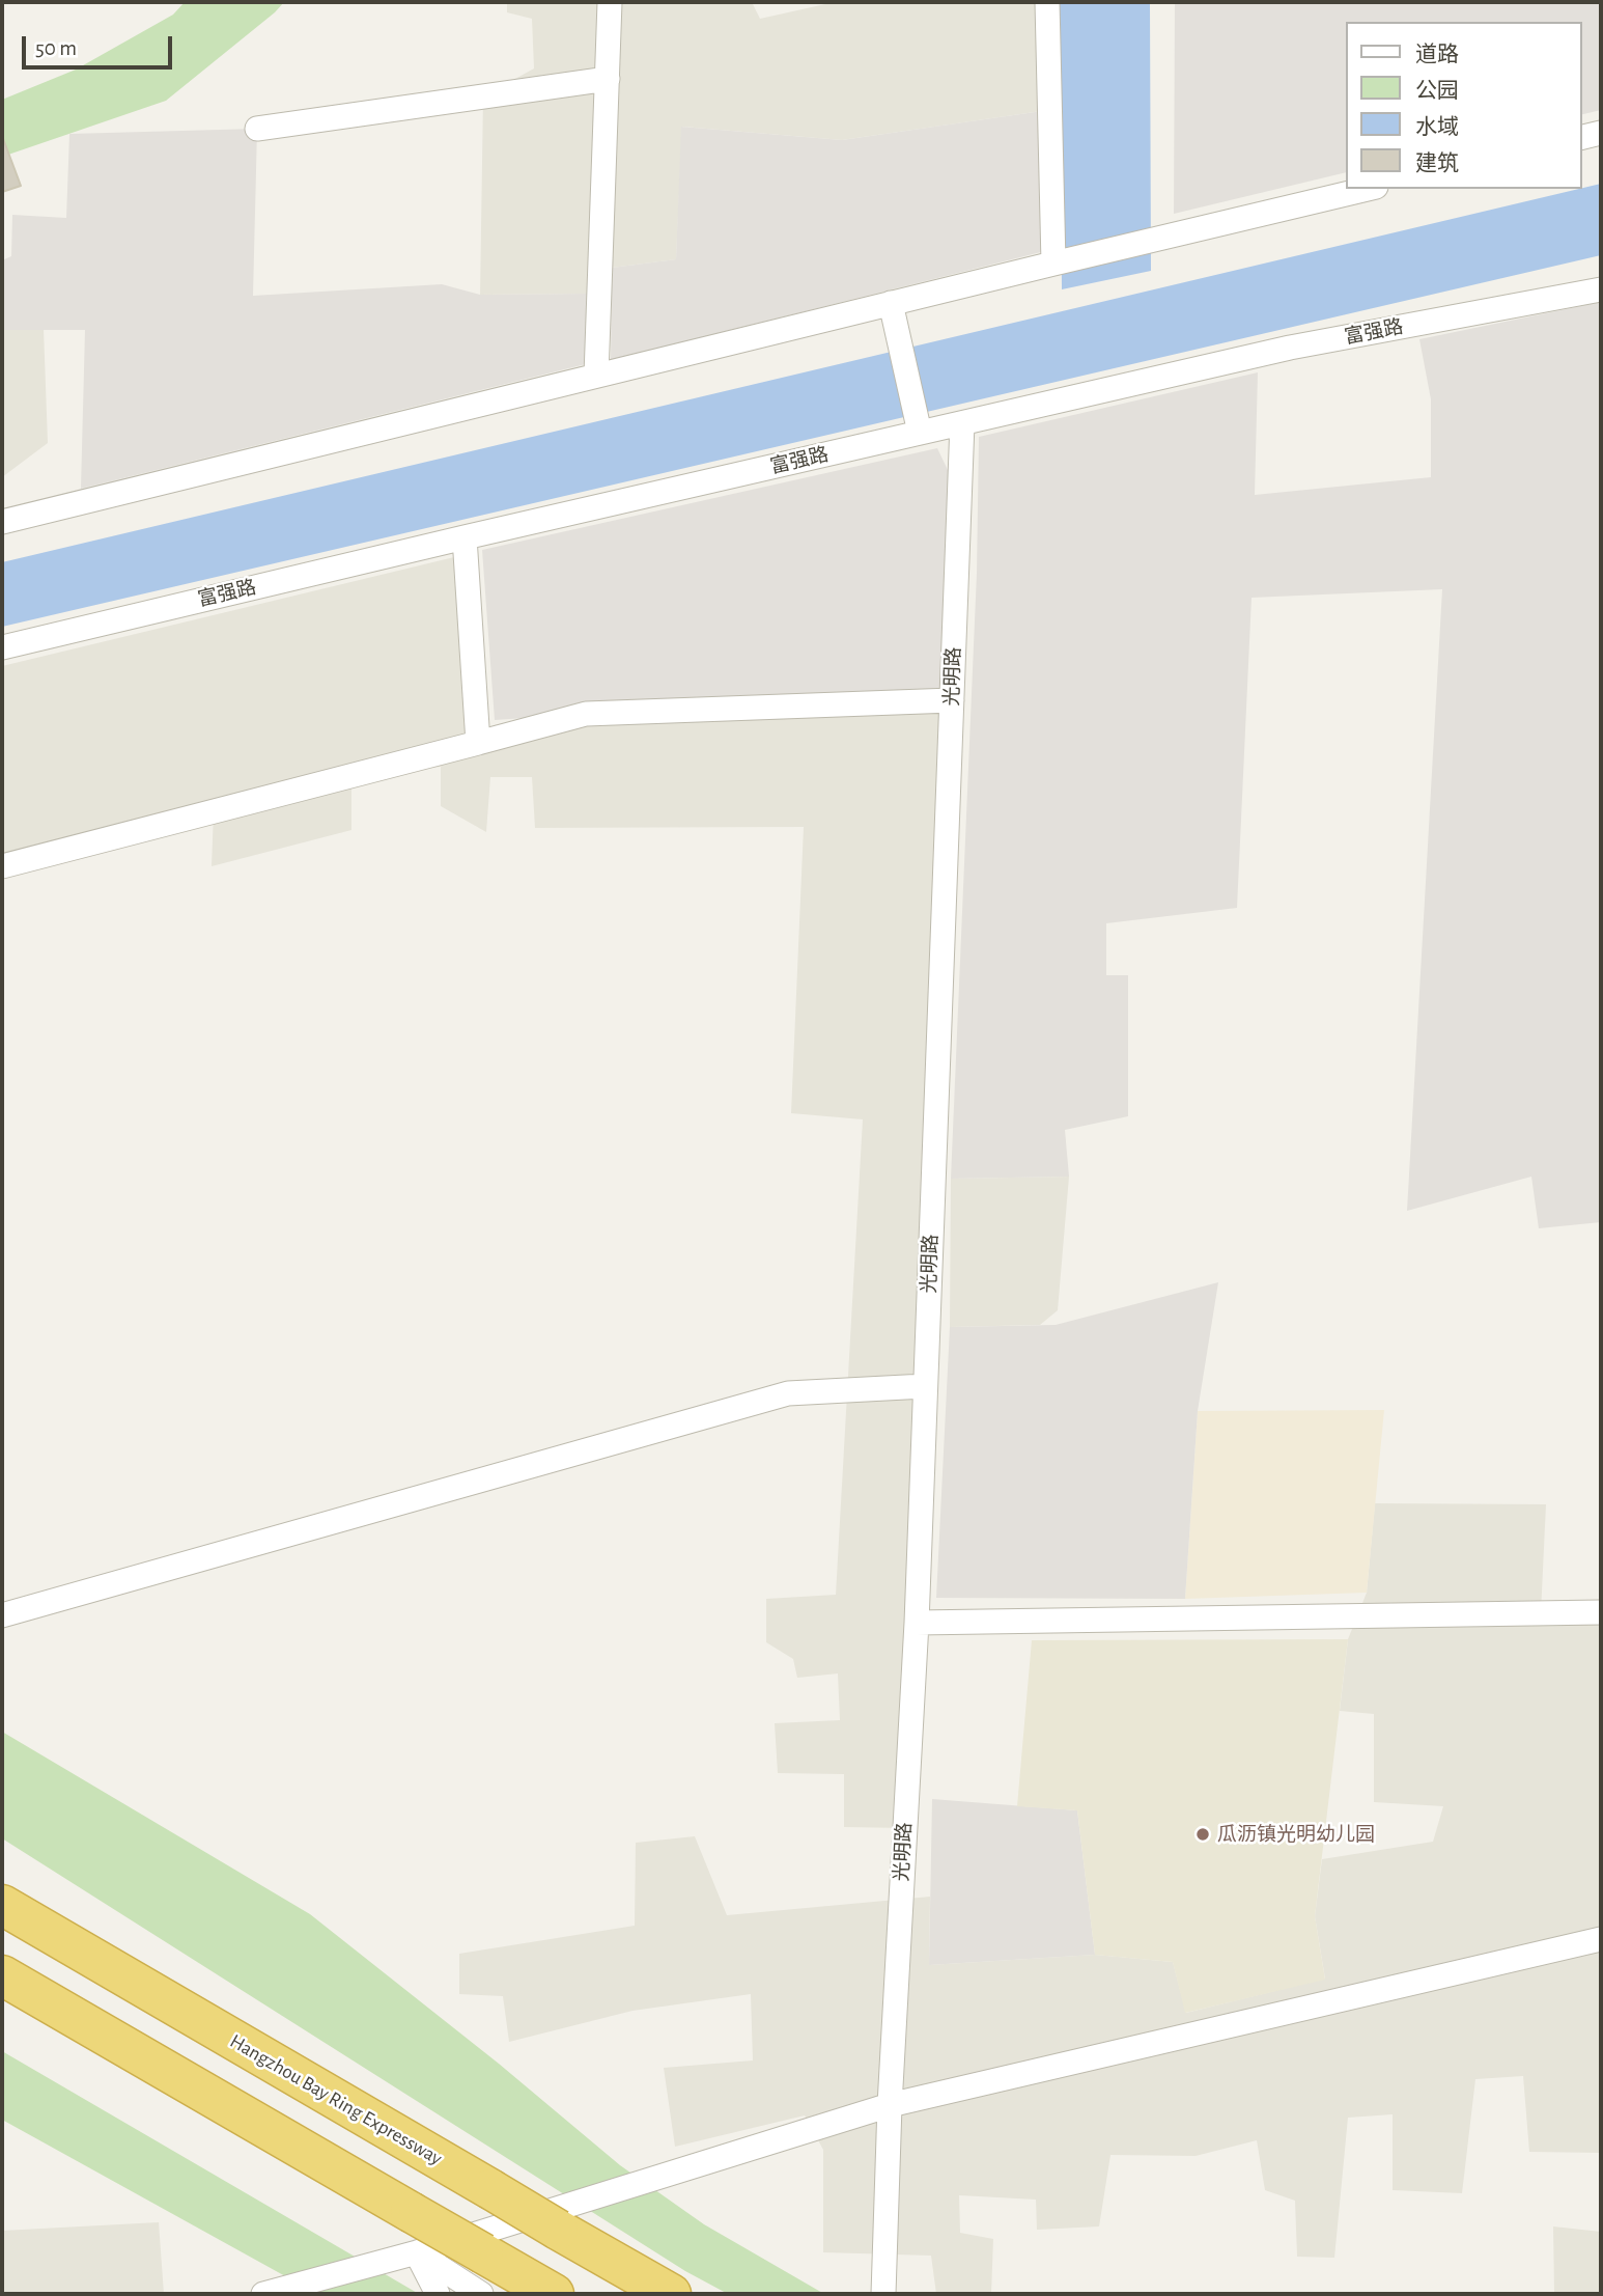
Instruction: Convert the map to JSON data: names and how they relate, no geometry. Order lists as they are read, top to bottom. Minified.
{"streets":{"highway":["Hangzhou Bay Ring Expressway"],"street":["富强路","光明路"]},"crossings":[["富强路","光明路"]],"places":["瓜沥镇光明幼儿园"],"legend":["道路","公园","水域","建筑"],"scale_bar":"50 m"}
